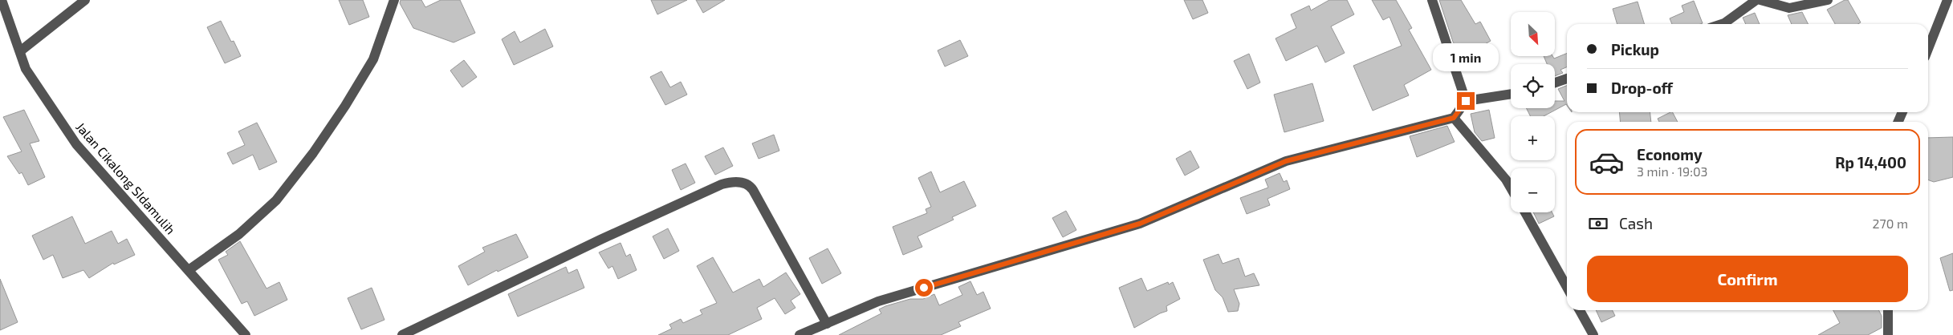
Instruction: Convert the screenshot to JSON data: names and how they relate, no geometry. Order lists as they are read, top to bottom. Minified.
{"streets":{"street":["Jalan Cikalong SIdamulih"]},"north":"bottom right","page":{"map_buttons":["+","−"],"banner":["Pickup","Drop-off"],"bubble":"1 min","list":[{"name":"Economy","note":"3 min · 19:03","value":"Rp 14,400"}],"pay":["Cash","270 m"],"buttons":"Confirm"}}
